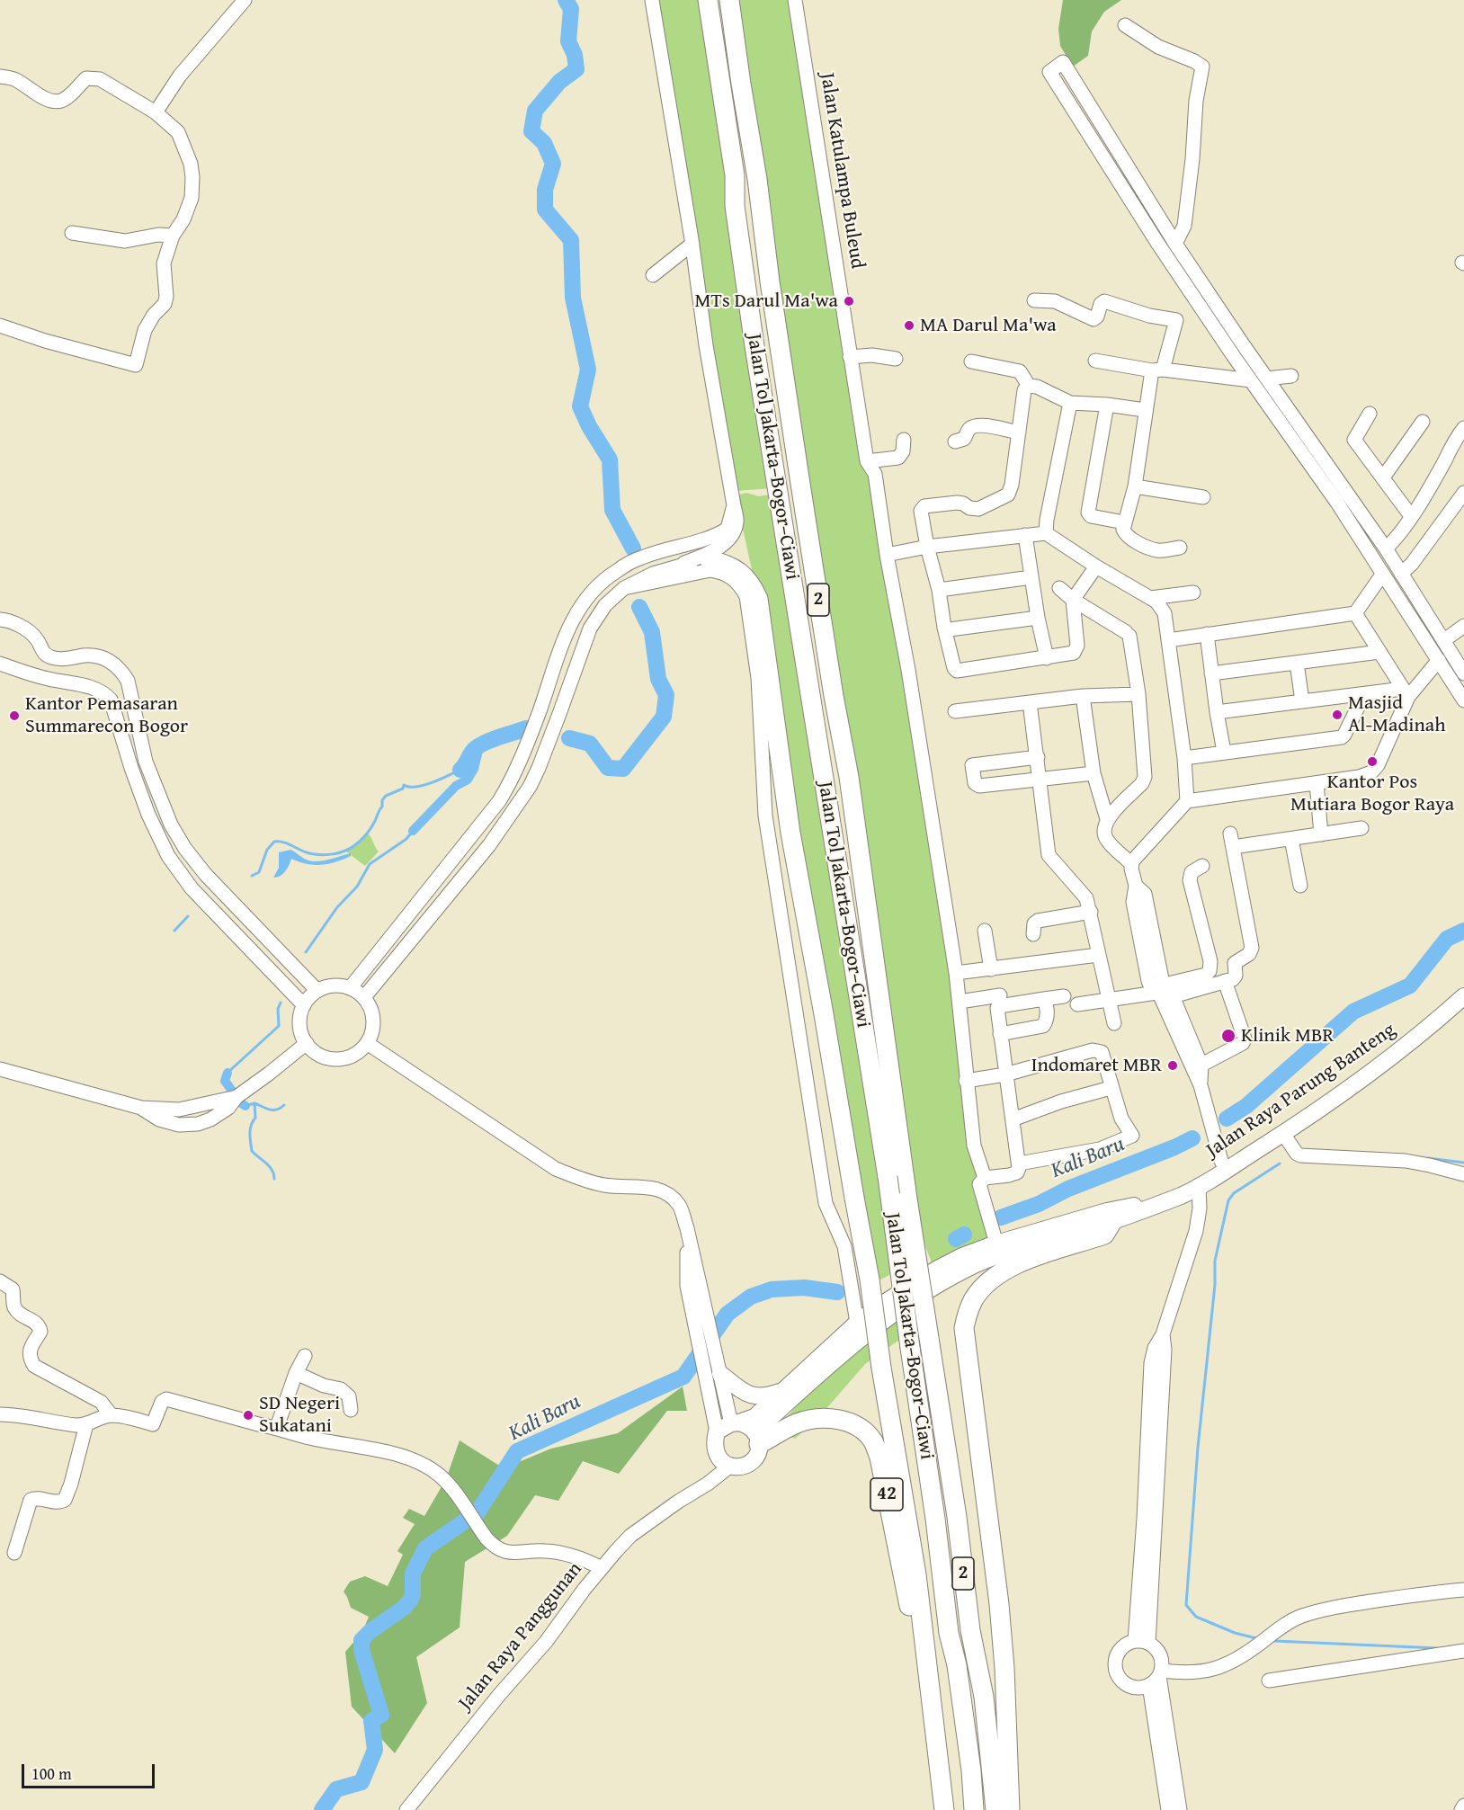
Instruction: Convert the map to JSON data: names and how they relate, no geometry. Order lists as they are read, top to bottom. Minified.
{"streets":{"highway":["Jalan Tol Jakarta–Bogor–Ciawi","2","42"],"main road":["Jalan Raya Parung Banteng"],"street":["Jalan Katulampa Buleud","Jalan Raya Panggunan"]},"crossings":[["Jalan Raya Parung Banteng","42"],["Jalan Raya Parung Banteng","Jalan Raya Panggunan"],["42","Jalan Raya Panggunan"]],"water":["Kali Baru"],"places":["MTs Darul Ma'wa","MA Darul Ma'wa","Masjid Al-Madinah","Kantor Pemasaran Summarecon Bogor","Kantor Pos Mutiara Bogor Raya","Klinik MBR","Indomaret MBR","SD Negeri Sukatani"],"scale_bar":"100 m"}
